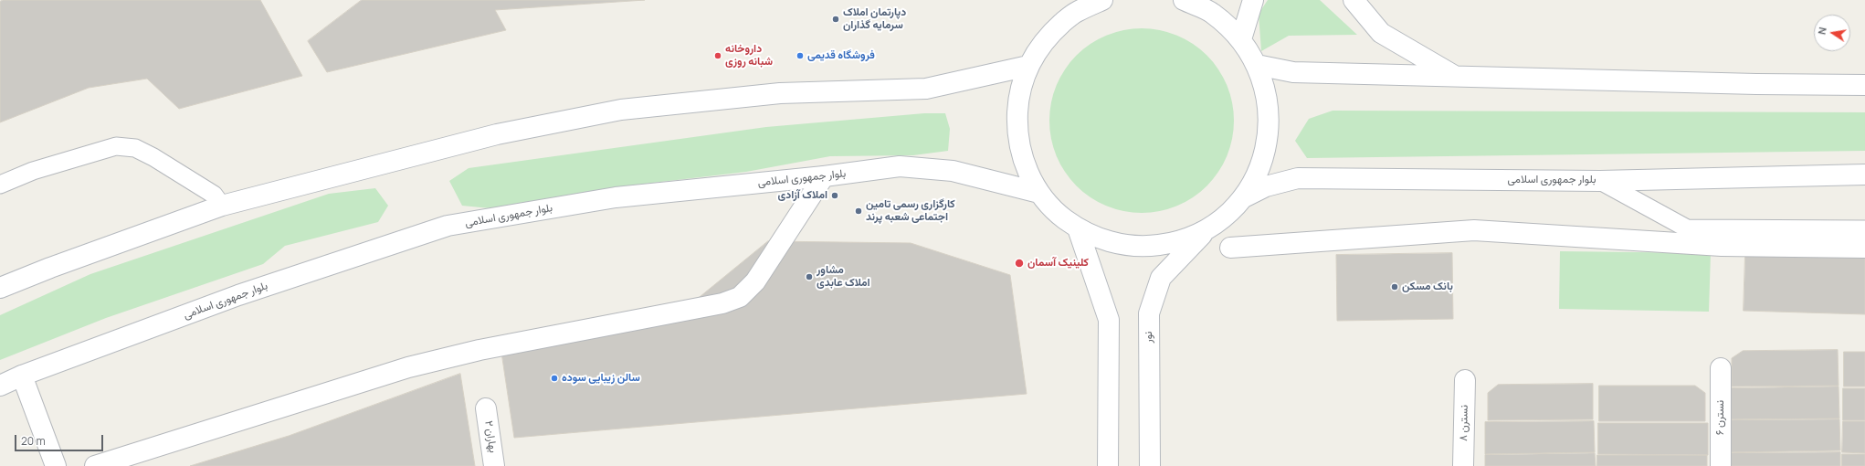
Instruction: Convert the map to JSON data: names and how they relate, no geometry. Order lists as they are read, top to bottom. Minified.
{"streets":{"main road":["بلوار جمهوری اسلامی","نور","نسترن ۶","نسترن ۸","بهاران ۲"]},"places":["دپارتمان املاک سرمایه گذاران","داروخانه شبانه روزی","فروشگاه قدیمی","املاک آزادی","کارگزاری رسمی تامین اجتماعی شعبه پرند","کلینیک آسمان","مشاور املاک عابدی","بانک مسکن","سالن زیبایی سوده"],"scale_bar":"20 m","north":"left"}
